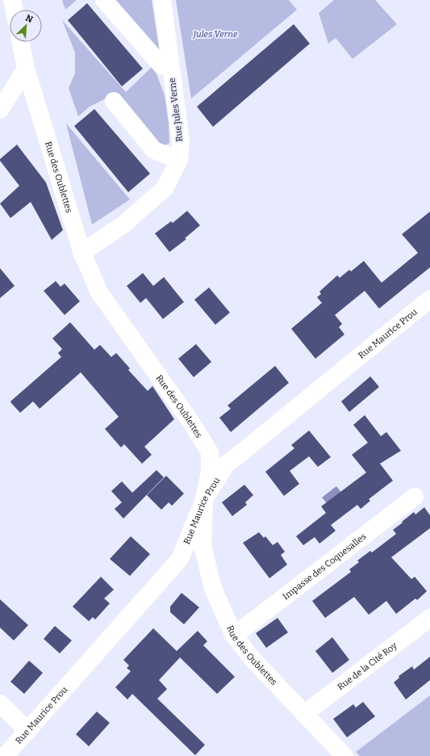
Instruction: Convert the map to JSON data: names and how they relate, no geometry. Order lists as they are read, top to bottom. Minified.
{"streets":{"street":["Rue Jules Verne","Rue des Oublettes","Rue Maurice Prou","Impasse des Coquesalles","Rue de la Cité Roy"]},"crossings":[["Rue Jules Verne","Rue des Oublettes"],["Rue des Oublettes","Rue Maurice Prou"],["Rue des Oublettes","Impasse des Coquesalles"],["Rue des Oublettes","Rue de la Cité Roy"]],"parks":["Jules Verne"],"north":"top right"}
